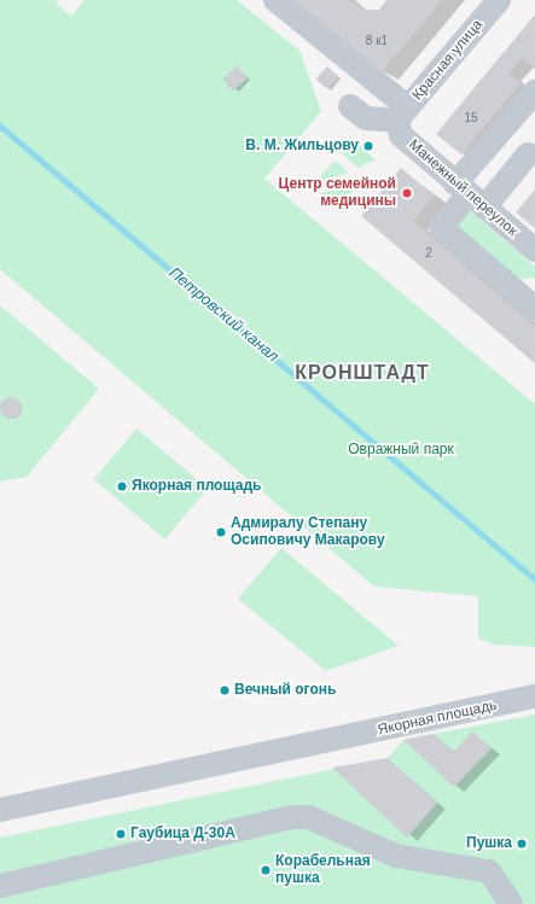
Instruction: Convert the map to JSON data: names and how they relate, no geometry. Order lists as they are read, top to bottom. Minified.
{"streets":{"street":["Красная улица","Манежный переулок","Якорная площадь"]},"crossings":[["Красная улица","Манежный переулок"]],"districts":["КРОНШТАДТ"],"water":["Петровский канал"],"parks":["Овражный парк"],"places":["В. М. Жильцову","Центр семейной медицины","Якорная площадь","Адмиралу Степану Осиповичу Макарову","Вечный огонь","Гаубица Д-30А","Пушка","Корабельная пушка"],"house_numbers":["8 к1","15","2"]}
